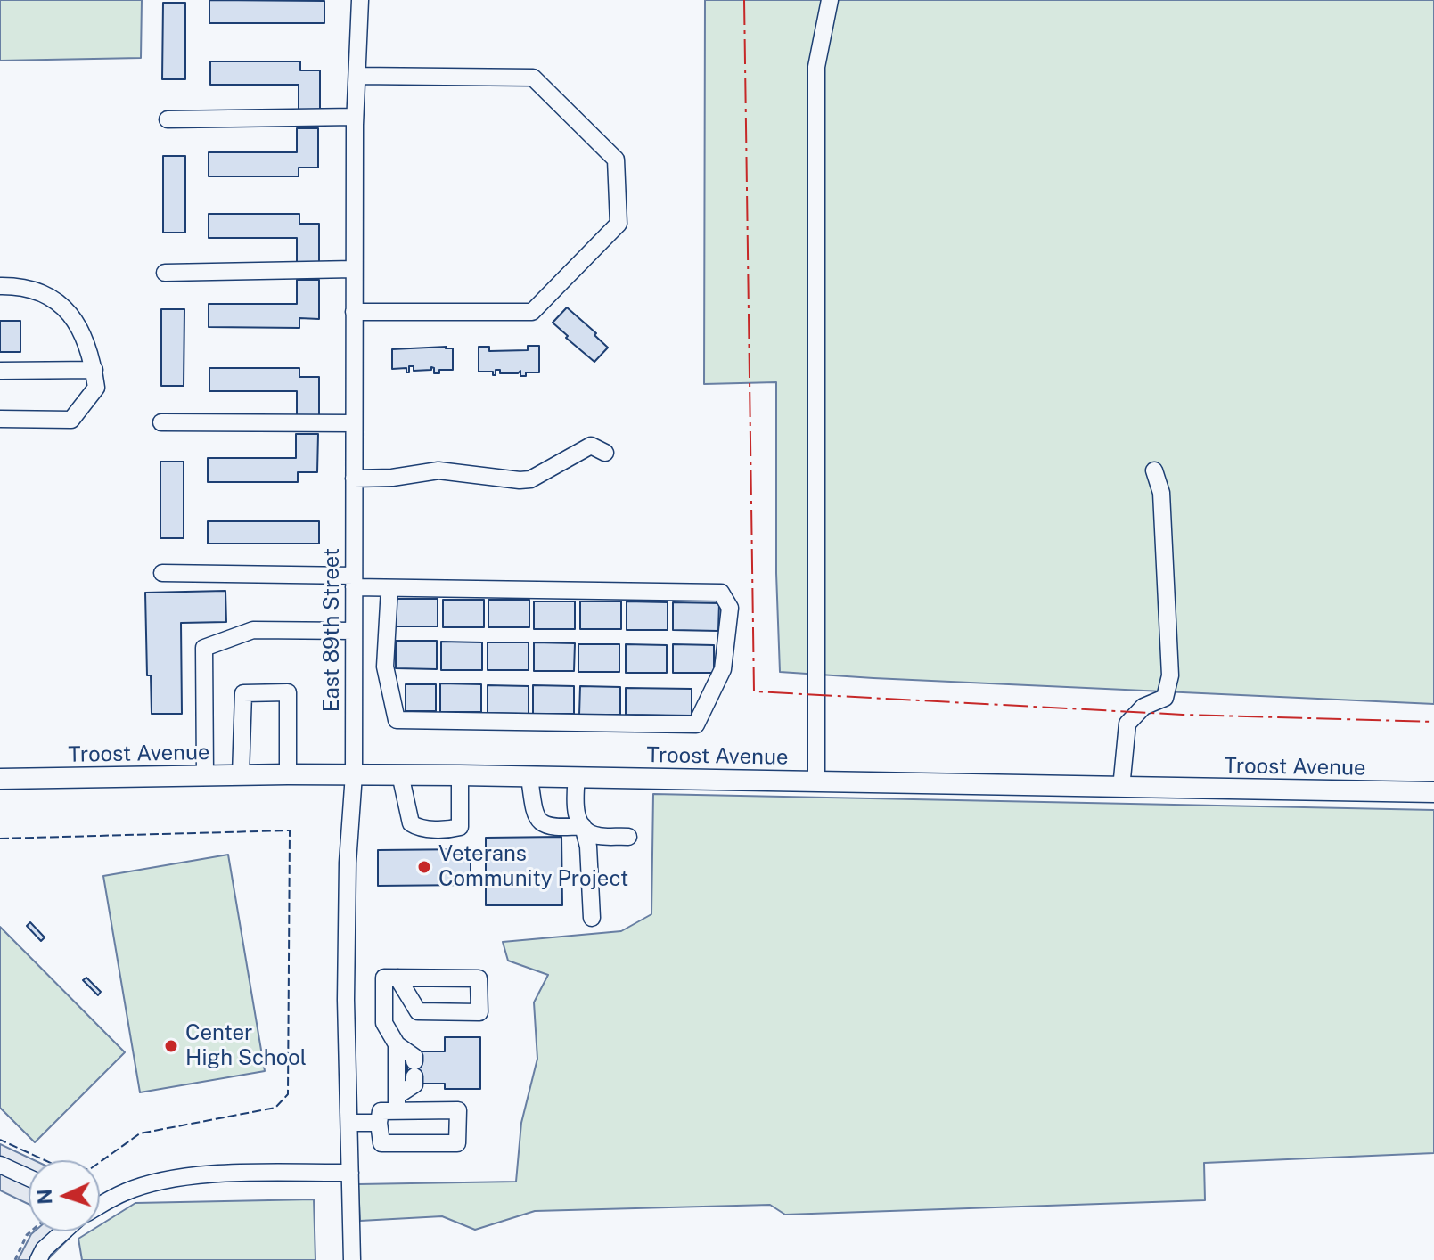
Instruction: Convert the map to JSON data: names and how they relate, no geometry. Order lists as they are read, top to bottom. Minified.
{"streets":{"main road":["Troost Avenue"],"street":["East 89th Street"]},"crossings":[["East 89th Street","Troost Avenue"]],"places":["Veterans Community Project","Center High School"],"north":"left"}
